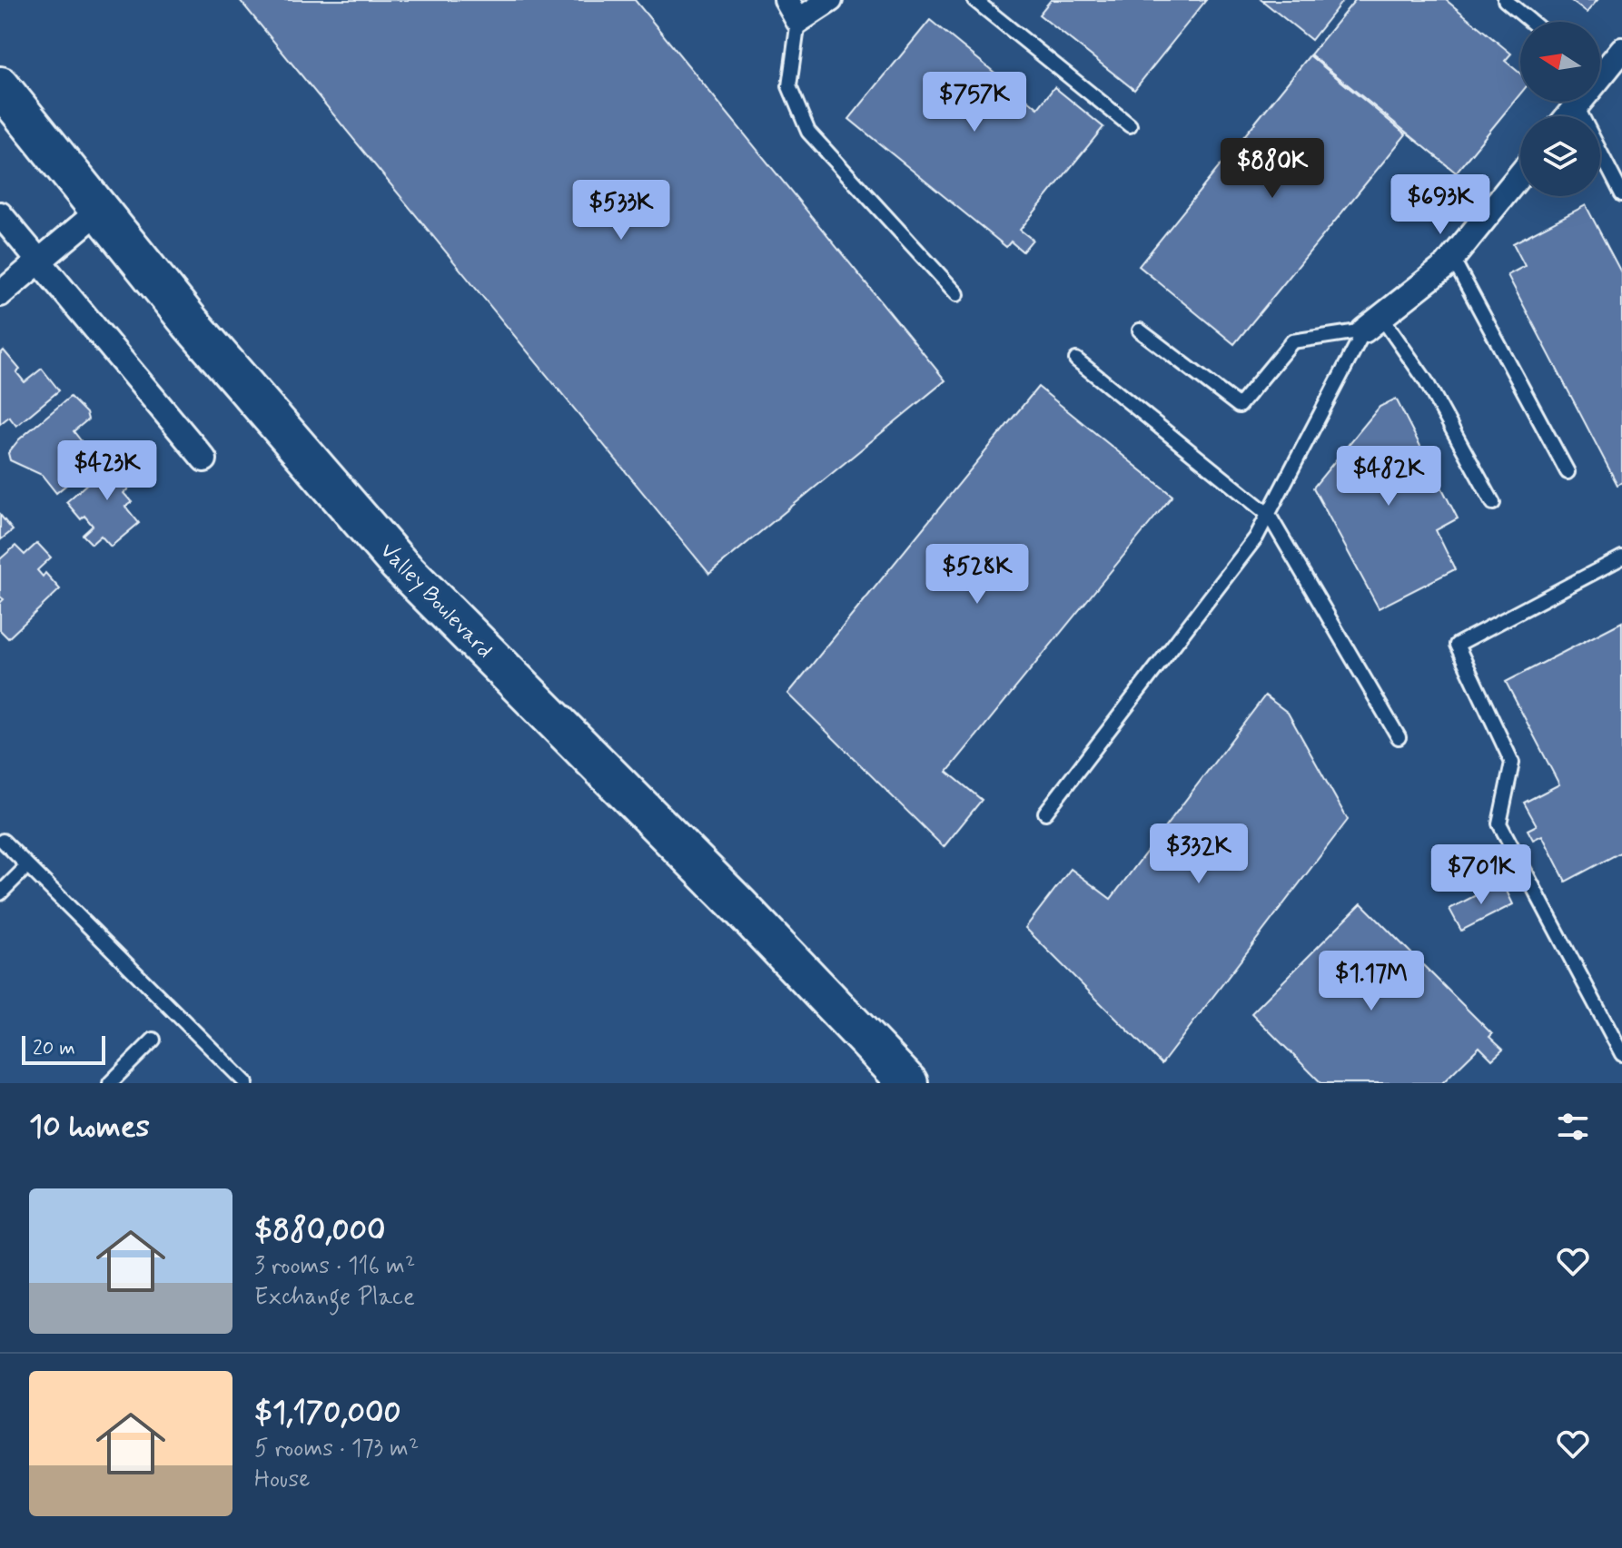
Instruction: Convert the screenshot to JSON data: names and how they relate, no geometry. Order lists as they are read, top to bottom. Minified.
{"streets":{"main road":["Valley Boulevard"]},"scale_bar":"20 m","north":"left","page":{"price":["$757K","$880K","$693K","$533K","$423K","$482K","$528K","$332K","$701K","$1.17M"],"scale":"20 m","heading":"10 homes","list":[{"name":"$880,000","note":"3 rooms · 116 m² · Exchange Place"},{"name":"$1,170,000","note":"5 rooms · 173 m² · House"}]}}
